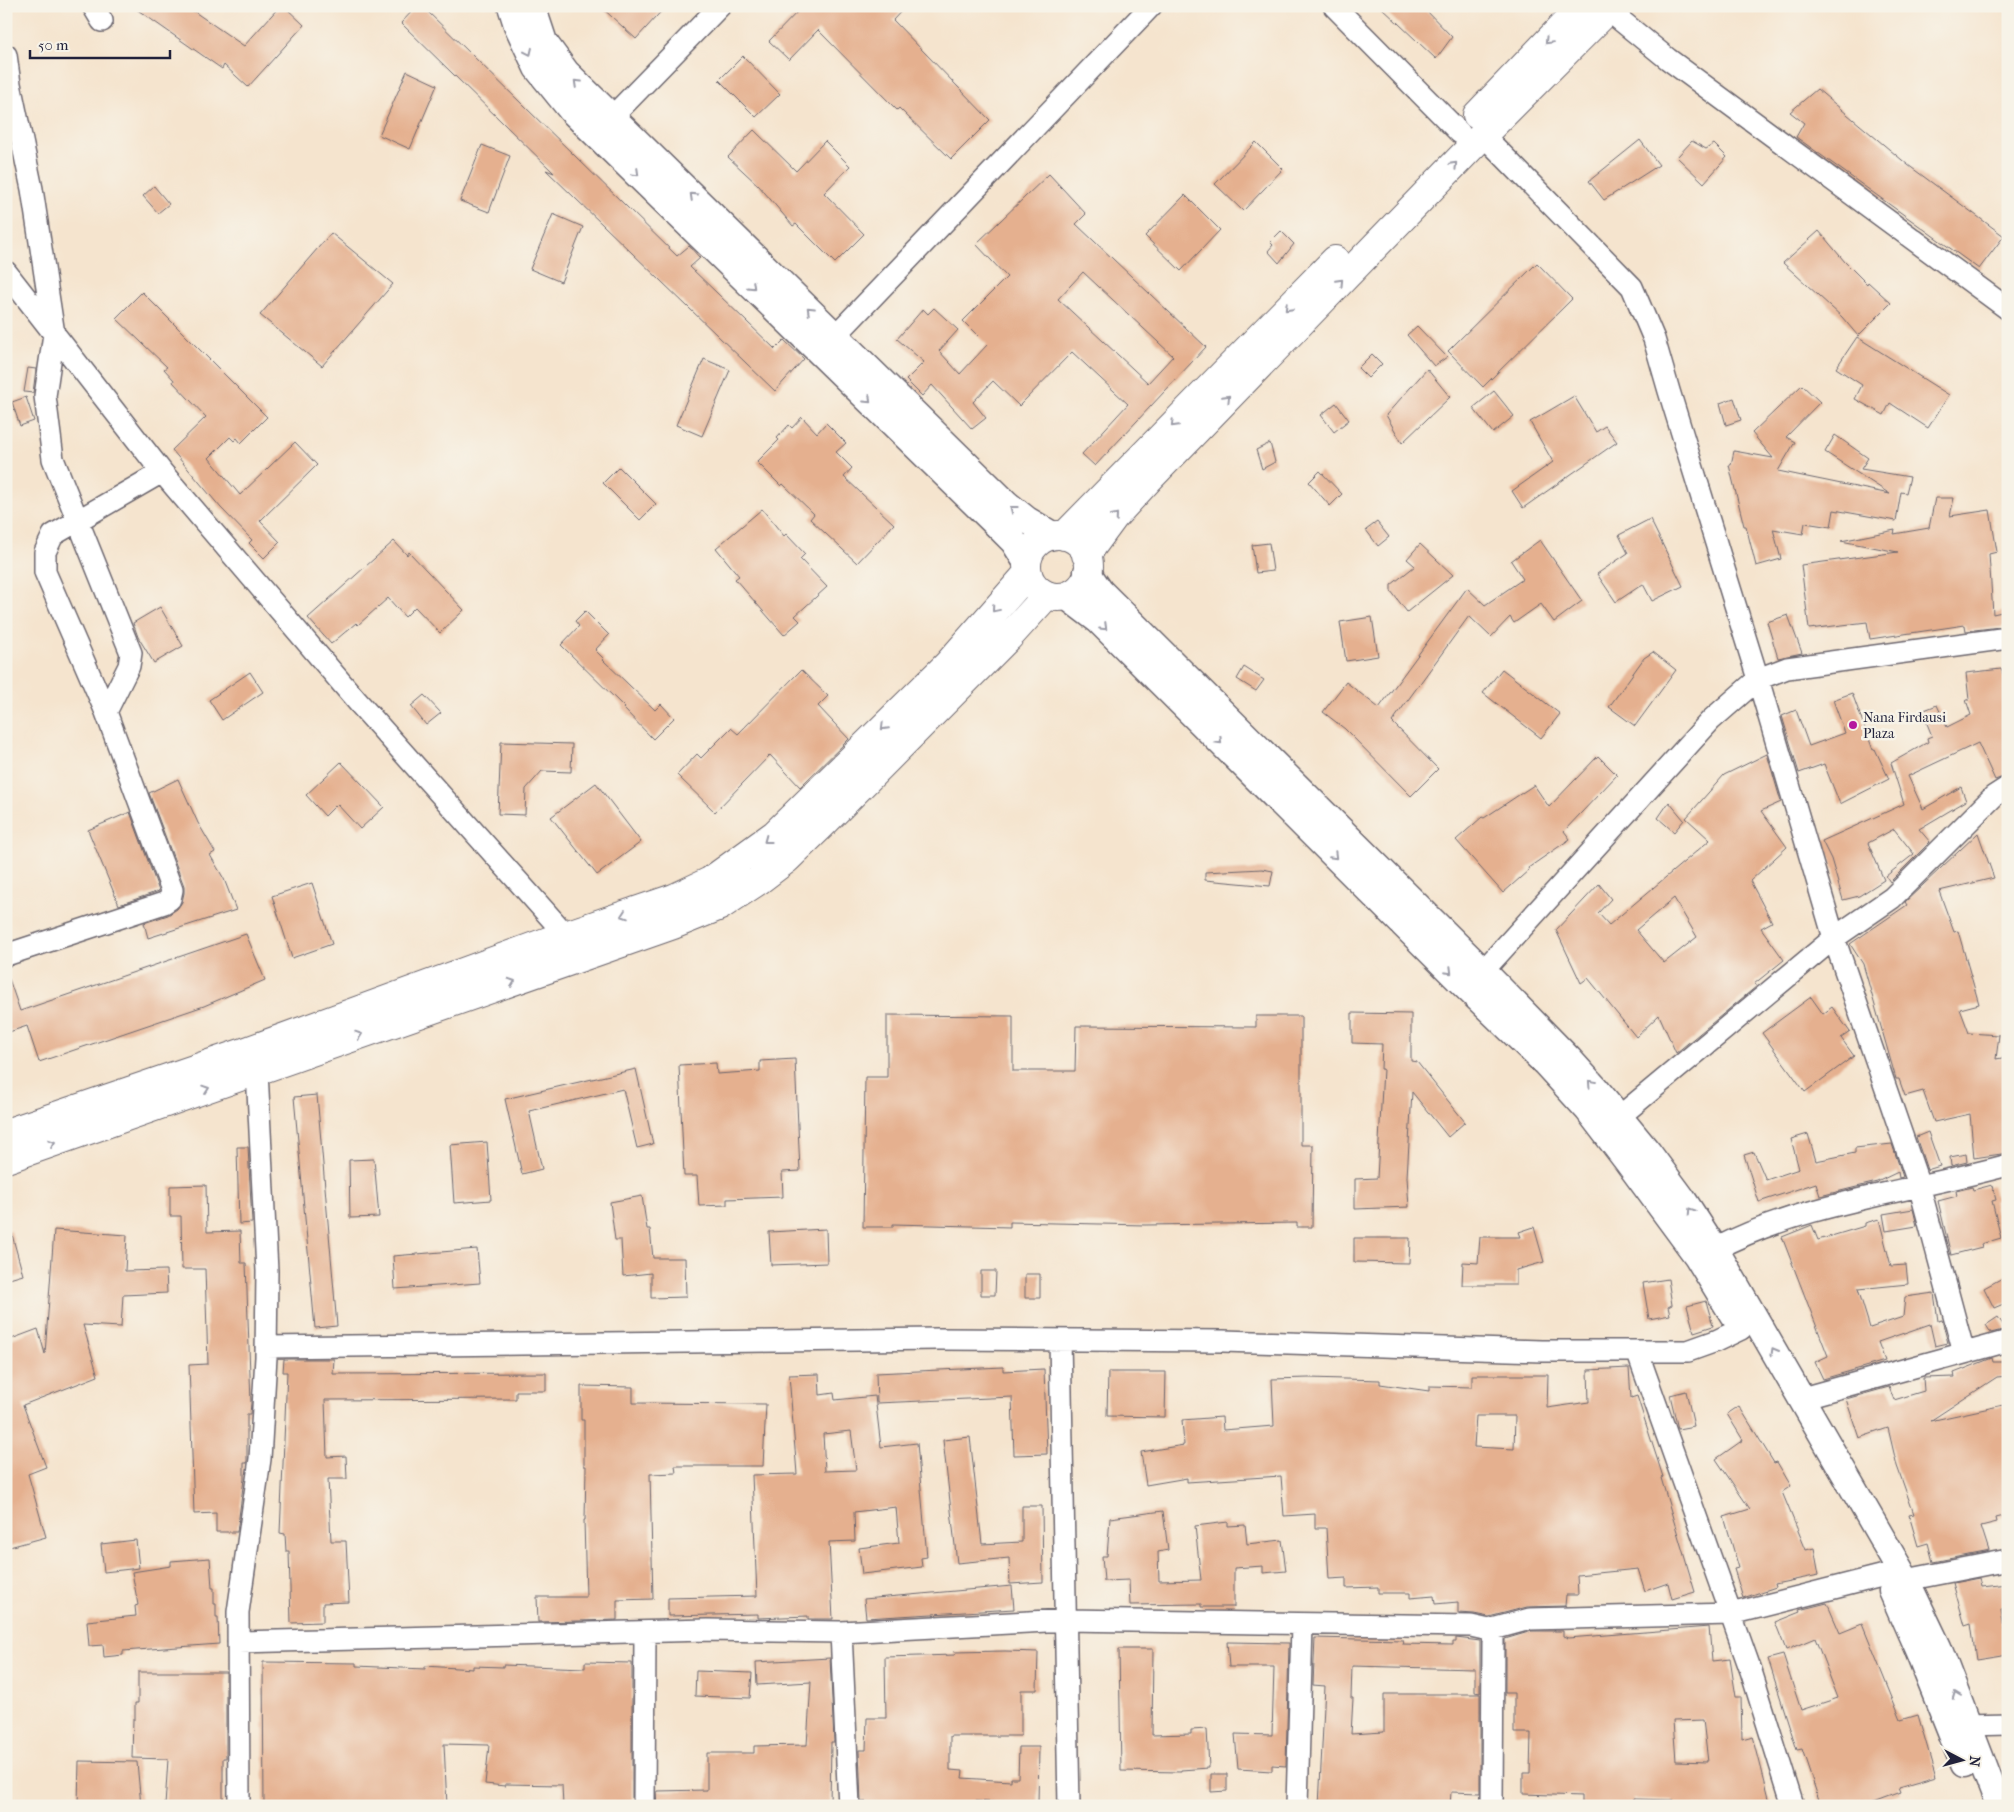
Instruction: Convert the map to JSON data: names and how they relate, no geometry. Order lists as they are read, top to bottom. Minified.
{"places":["Nana Firdausi Plaza"],"scale_bar":"50 m","north":"right"}
